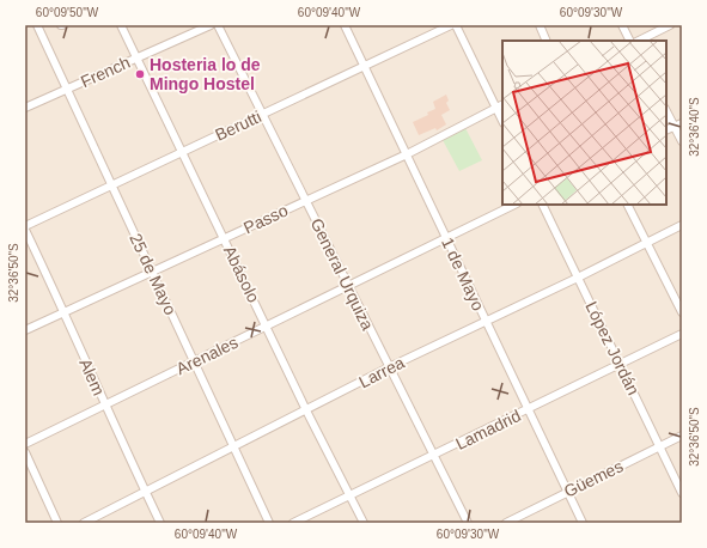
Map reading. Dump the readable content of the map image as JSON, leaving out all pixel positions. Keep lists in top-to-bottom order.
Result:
{
  "streets": {
    "street": [
      "French",
      "Berutti",
      "Passo",
      "25 de Mayo",
      "Abásolo",
      "General Urquiza",
      "1 de Mayo",
      "López Jordán",
      "Arenales",
      "Larrea",
      "Alem",
      "Lamadrid",
      "Güemes"
    ]
  },
  "crossings": [
    ["French", "25 de Mayo"],
    ["French", "Abásolo"],
    ["Berutti", "25 de Mayo"],
    ["Berutti", "Abásolo"],
    ["Berutti", "General Urquiza"],
    ["Berutti", "1 de Mayo"],
    ["Passo", "25 de Mayo"],
    ["Passo", "Abásolo"],
    ["Passo", "General Urquiza"],
    ["Passo", "1 de Mayo"],
    ["Passo", "Alem"],
    ["25 de Mayo", "Arenales"],
    ["25 de Mayo", "Larrea"],
    ["Abásolo", "Arenales"],
    ["Abásolo", "Larrea"],
    ["Abásolo", "Lamadrid"],
    ["General Urquiza", "Arenales"],
    ["General Urquiza", "Larrea"],
    ["General Urquiza", "Lamadrid"],
    ["1 de Mayo", "Arenales"],
    ["1 de Mayo", "Larrea"],
    ["1 de Mayo", "Lamadrid"],
    ["1 de Mayo", "Güemes"],
    ["López Jordán", "Larrea"],
    ["López Jordán", "Lamadrid"],
    ["López Jordán", "Güemes"],
    ["Arenales", "Alem"],
    ["Larrea", "Alem"]
  ],
  "places": ["Hosteria lo de Mingo Hostel"],
  "coordinates": [
    "60°09'50\"W",
    "60°09'40\"W",
    "60°09'30\"W",
    "32°36'40\"S",
    "32°36'50\"S"
  ]
}
